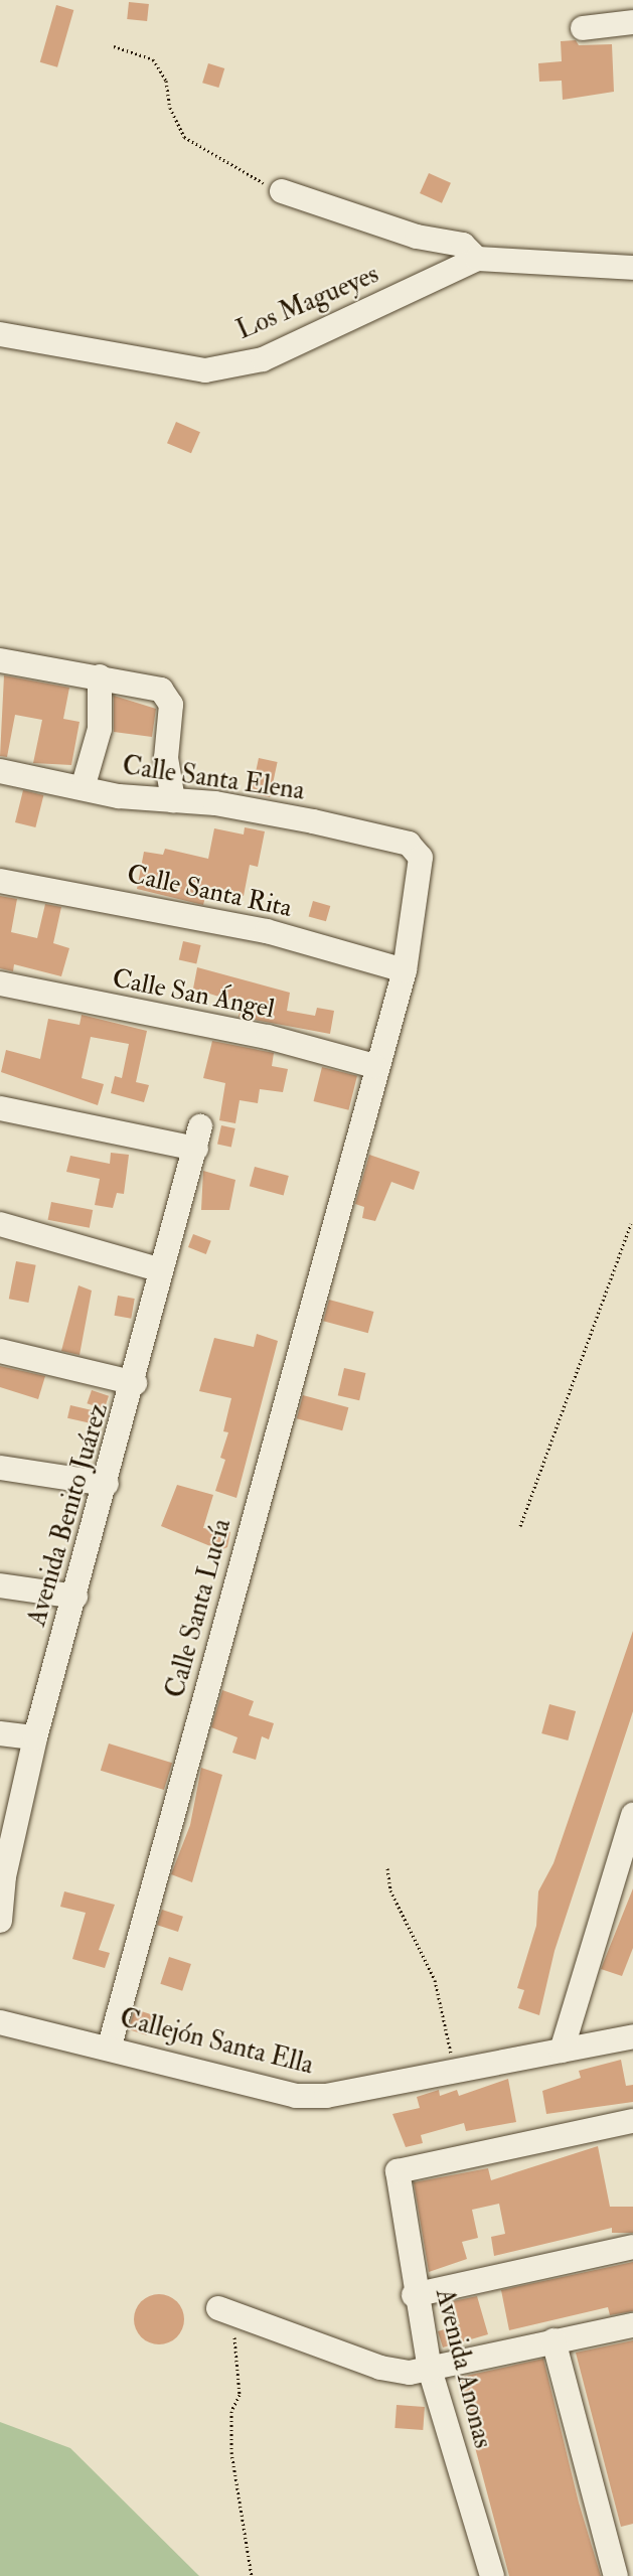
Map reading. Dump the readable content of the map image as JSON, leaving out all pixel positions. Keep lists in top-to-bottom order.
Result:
{
  "streets": {
    "street": [
      "Los Magueyes",
      "Calle Santa Elena",
      "Calle Santa Rita",
      "Calle San Ángel",
      "Avenida Benito Juárez",
      "Calle Santa Lucía",
      "Callejón Santa Ella",
      "Avenida Anonas"
    ]
  },
  "crossings": [
    ["Calle Santa Elena", "Calle Santa Lucía"],
    ["Calle Santa Rita", "Calle Santa Lucía"],
    ["Calle San Ángel", "Calle Santa Lucía"],
    ["Calle Santa Lucía", "Callejón Santa Ella"]
  ]
}
